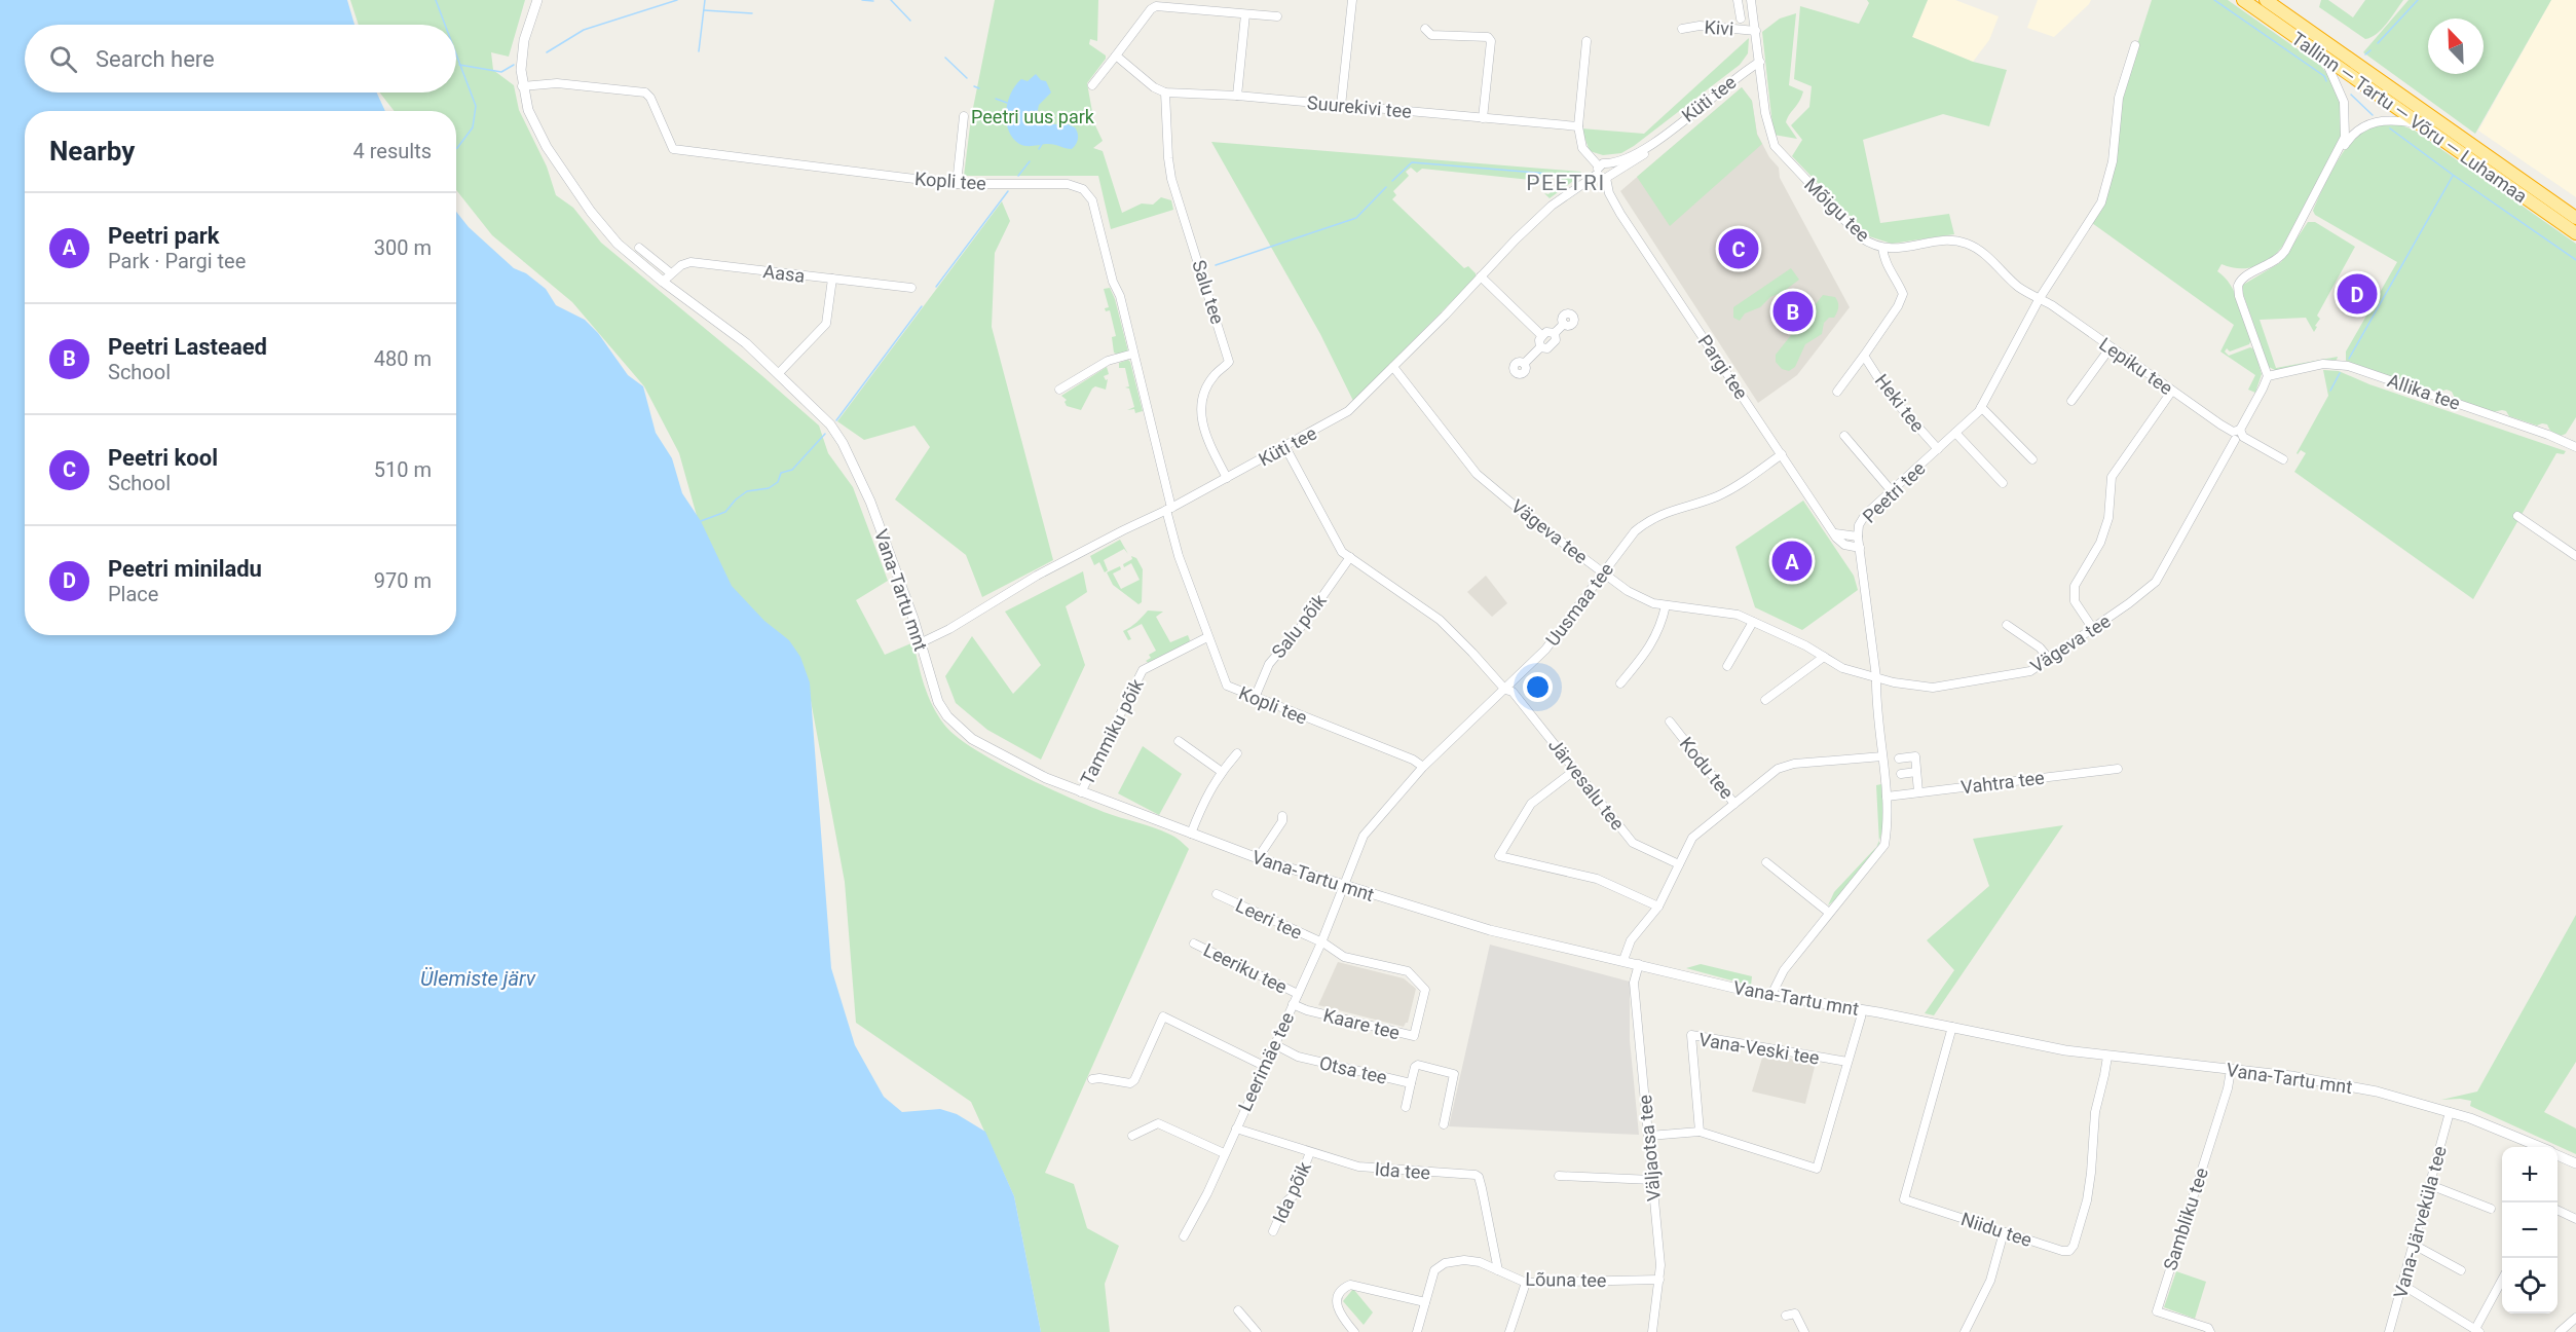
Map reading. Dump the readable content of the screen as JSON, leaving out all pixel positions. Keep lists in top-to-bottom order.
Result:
{
  "streets": {
    "highway": ["Tallinn — Tartu — Võru — Luhamaa"],
    "street": [
      "Kivi",
      "Küti tee",
      "Suurekivi tee",
      "Kopli tee",
      "Mõigu tee",
      "Aasa",
      "Salu tee",
      "Lepiku tee",
      "Pargi tee",
      "Allika tee",
      "Heki tee",
      "Peetri tee",
      "Vägeva tee",
      "Vana-Tartu mnt",
      "Uusmaa tee",
      "Salu põik",
      "Tammiku põik",
      "Kodu tee",
      "Vahtra tee",
      "Järvesalu tee",
      "Leeri tee",
      "Leeriku tee",
      "Kaare tee",
      "Vana-Veski tee",
      "Leerimäe tee",
      "Otsa tee",
      "Väljaotsa tee",
      "Ida tee",
      "Ida põik",
      "Sambliku tee",
      "Vana-Järveküla tee",
      "Niidu tee",
      "Lõuna tee"
    ]
  },
  "crossings": [
    ["Kivi", "Mõigu tee"],
    ["Küti tee", "Kopli tee"],
    ["Küti tee", "Mõigu tee"],
    ["Küti tee", "Salu tee"],
    ["Küti tee", "Pargi tee"],
    ["Küti tee", "Vägeva tee"],
    ["Küti tee", "Vana-Tartu mnt"],
    ["Suurekivi tee", "Salu tee"],
    ["Kopli tee", "Vana-Tartu mnt"],
    ["Kopli tee", "Uusmaa tee"],
    ["Kopli tee", "Salu põik"],
    ["Kopli tee", "Tammiku põik"],
    ["Mõigu tee", "Lepiku tee"],
    ["Mõigu tee", "Heki tee"],
    ["Mõigu tee", "Peetri tee"],
    ["Aasa", "Vana-Tartu mnt"],
    ["Lepiku tee", "Peetri tee"],
    ["Lepiku tee", "Vägeva tee"],
    ["Pargi tee", "Uusmaa tee"],
    ["Allika tee", "Vägeva tee"],
    ["Heki tee", "Peetri tee"],
    ["Peetri tee", "Vägeva tee"],
    ["Peetri tee", "Vana-Tartu mnt"],
    ["Peetri tee", "Kodu tee"],
    ["Peetri tee", "Vahtra tee"],
    ["Vägeva tee", "Uusmaa tee"],
    ["Vana-Tartu mnt", "Uusmaa tee"],
    ["Vana-Tartu mnt", "Tammiku põik"],
    ["Vana-Tartu mnt", "Vana-Veski tee"],
    ["Vana-Tartu mnt", "Leerimäe tee"],
    ["Vana-Tartu mnt", "Väljaotsa tee"],
    ["Vana-Tartu mnt", "Sambliku tee"],
    ["Vana-Tartu mnt", "Vana-Järveküla tee"],
    ["Vana-Tartu mnt", "Niidu tee"],
    ["Uusmaa tee", "Järvesalu tee"],
    ["Uusmaa tee", "Leerimäe tee"],
    ["Leeri tee", "Kaare tee"],
    ["Leeri tee", "Leerimäe tee"],
    ["Leeriku tee", "Leerimäe tee"],
    ["Kaare tee", "Leerimäe tee"],
    ["Vana-Veski tee", "Väljaotsa tee"],
    ["Leerimäe tee", "Otsa tee"],
    ["Leerimäe tee", "Ida tee"],
    ["Väljaotsa tee", "Lõuna tee"],
    ["Ida tee", "Ida põik"],
    ["Ida tee", "Lõuna tee"]
  ],
  "districts": ["PEETRI"],
  "water": ["Ülemiste järv"],
  "parks": ["Peetri uus park"],
  "north": "top left",
  "page": {
    "search": "Search here",
    "heading": ["Nearby", "4 results"],
    "list": [
      {
        "mark": "A",
        "name": "Peetri park",
        "note": "Park · Pargi tee",
        "value": "300 m"
      },
      {
        "mark": "B",
        "name": "Peetri Lasteaed",
        "note": "School",
        "value": "480 m"
      },
      {
        "mark": "C",
        "name": "Peetri kool",
        "note": "School",
        "value": "510 m"
      },
      {
        "mark": "D",
        "name": "Peetri miniladu",
        "note": "Place",
        "value": "970 m"
      }
    ],
    "pins": [
      "C",
      "D",
      "B",
      "A"
    ],
    "map_buttons": ["+", "−"]
  }
}
